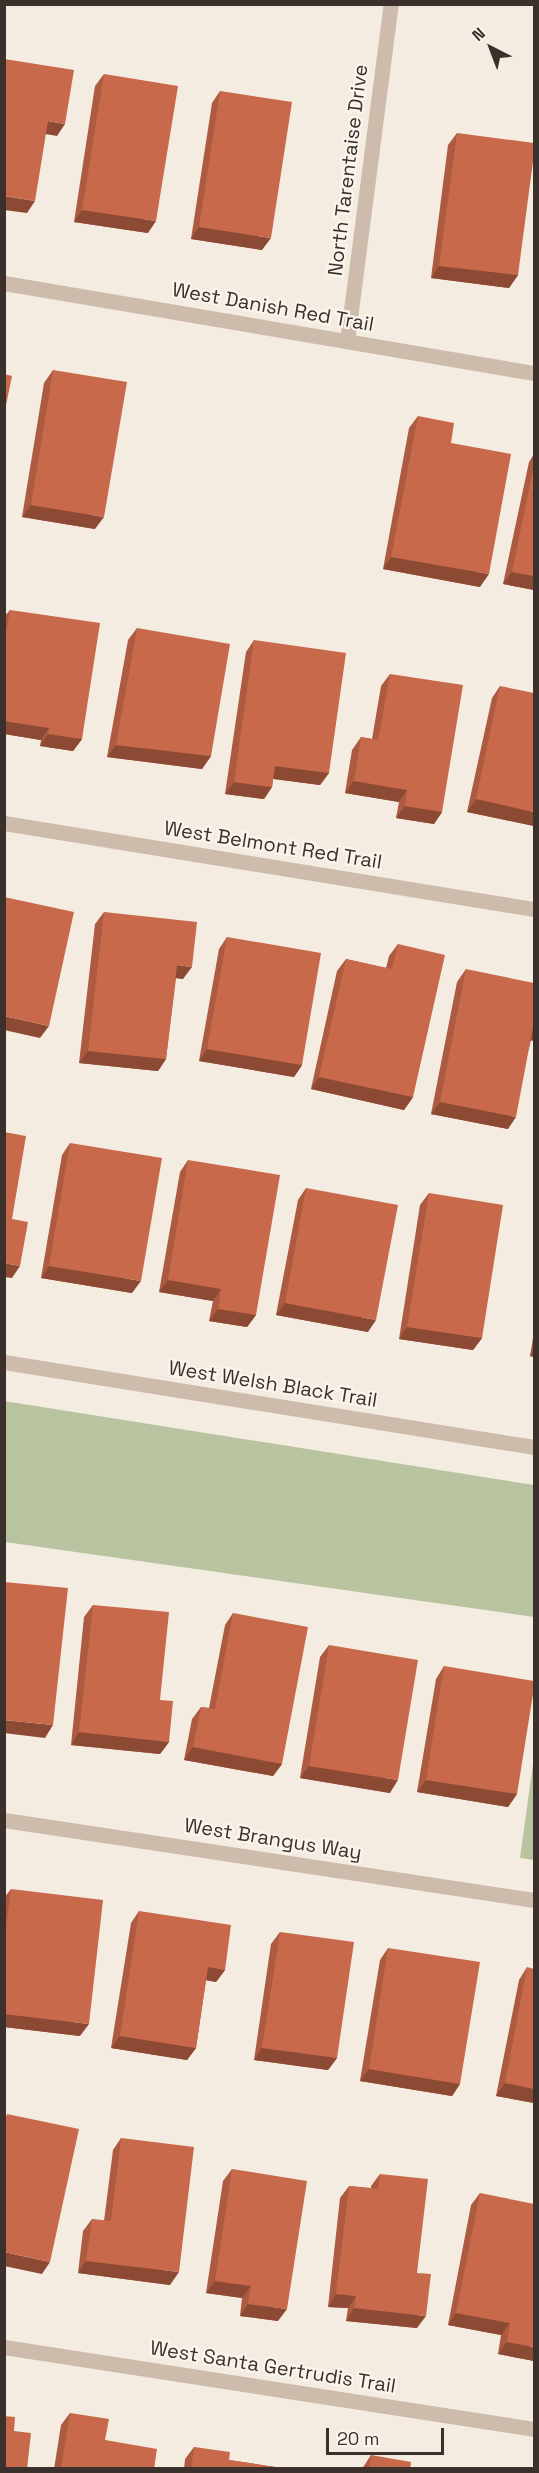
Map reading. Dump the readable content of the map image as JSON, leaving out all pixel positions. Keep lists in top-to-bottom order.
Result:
{
  "streets": {
    "street": [
      "North Tarentaise Drive",
      "West Danish Red Trail",
      "West Belmont Red Trail",
      "West Welsh Black Trail",
      "West Brangus Way",
      "West Santa Gertrudis Trail"
    ]
  },
  "crossings": [
    ["North Tarentaise Drive", "West Danish Red Trail"]
  ],
  "scale_bar": "20 m",
  "north": "top left"
}
